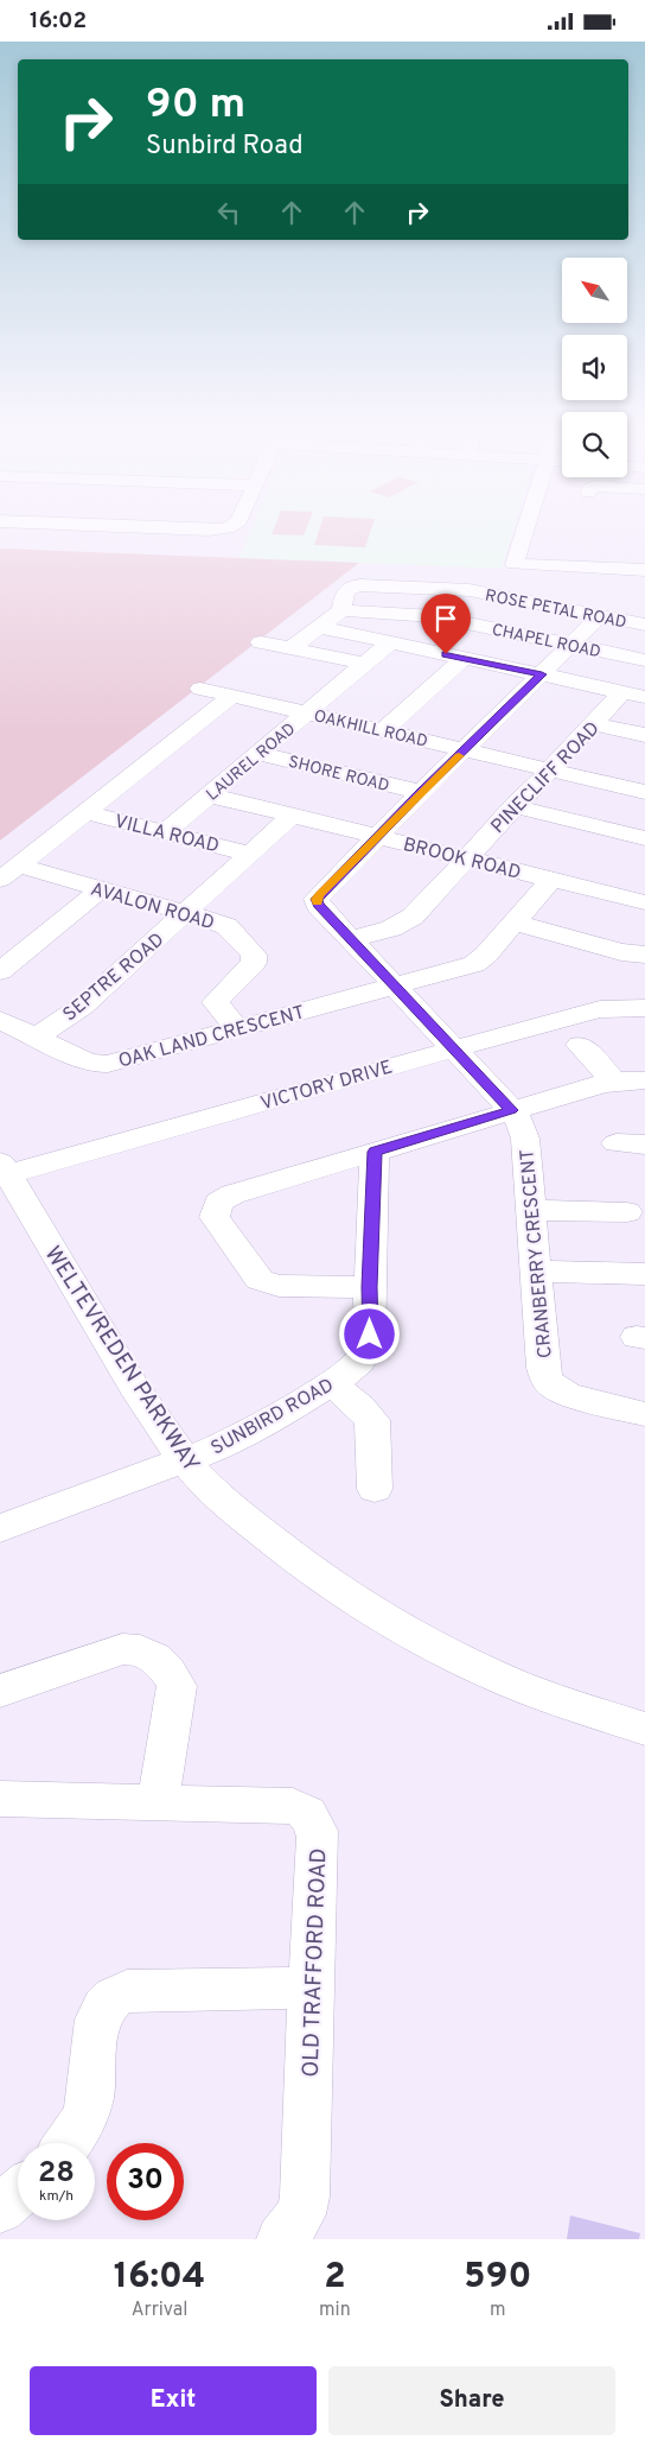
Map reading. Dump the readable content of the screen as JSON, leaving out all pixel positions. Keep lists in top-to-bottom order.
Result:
{
  "streets": {
    "street": [
      "ROSE PETAL ROAD",
      "CHAPEL ROAD",
      "OAKHILL ROAD",
      "LAUREL ROAD",
      "SHORE ROAD",
      "PINECLIFF ROAD",
      "VILLA ROAD",
      "BROOK ROAD",
      "AVALON ROAD",
      "SEPTRE ROAD",
      "OAK LAND CRESCENT",
      "VICTORY DRIVE",
      "CRANBERRY CRESCENT",
      "WELTEVREDEN PARKWAY",
      "SUNBIRD ROAD",
      "OLD TRAFFORD ROAD"
    ]
  },
  "crossings": [
    ["ROSE PETAL ROAD", "CHAPEL ROAD"],
    ["OAKHILL ROAD", "LAUREL ROAD"],
    ["OAKHILL ROAD", "PINECLIFF ROAD"],
    ["LAUREL ROAD", "SHORE ROAD"],
    ["LAUREL ROAD", "VILLA ROAD"],
    ["LAUREL ROAD", "BROOK ROAD"],
    ["PINECLIFF ROAD", "BROOK ROAD"],
    ["PINECLIFF ROAD", "CRANBERRY CRESCENT"],
    ["VILLA ROAD", "SEPTRE ROAD"],
    ["BROOK ROAD", "SEPTRE ROAD"],
    ["BROOK ROAD", "OAK LAND CRESCENT"],
    ["BROOK ROAD", "CRANBERRY CRESCENT"],
    ["AVALON ROAD", "SEPTRE ROAD"],
    ["AVALON ROAD", "OAK LAND CRESCENT"],
    ["SEPTRE ROAD", "OAK LAND CRESCENT"],
    ["OAK LAND CRESCENT", "CRANBERRY CRESCENT"],
    ["VICTORY DRIVE", "CRANBERRY CRESCENT"],
    ["VICTORY DRIVE", "WELTEVREDEN PARKWAY"],
    ["WELTEVREDEN PARKWAY", "SUNBIRD ROAD"]
  ],
  "north": "top left",
  "page": {
    "status": "16:02",
    "turn": ["90 m", "Sunbird Road"],
    "speed": "28 km/h",
    "limit": "30",
    "eta": [
      "16:04",
      "Arrival",
      "2",
      "min",
      "590",
      "m"
    ],
    "buttons": ["Exit", "Share"]
  }
}
